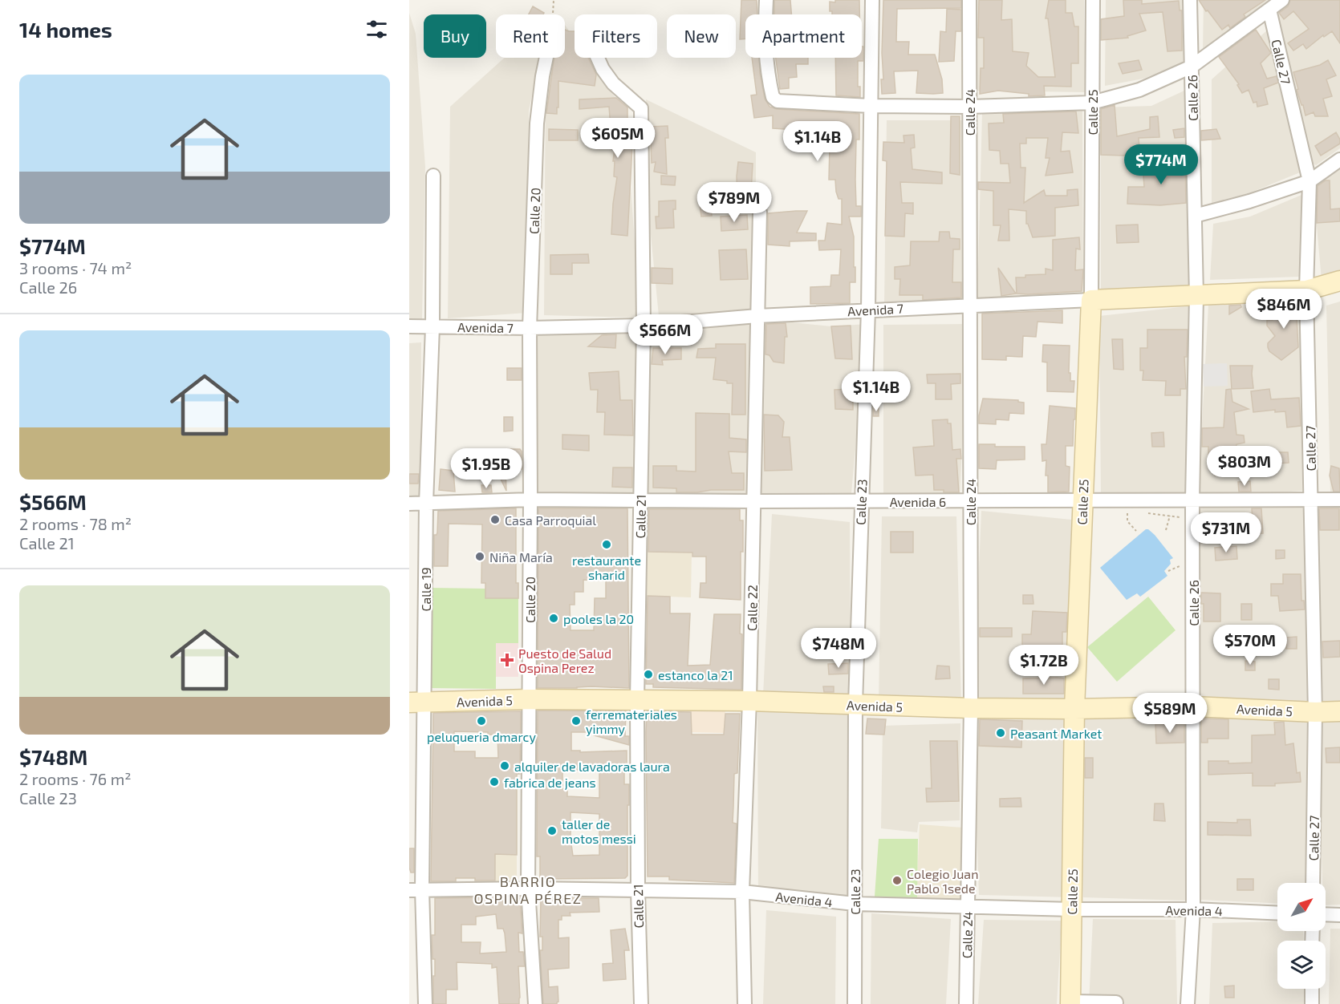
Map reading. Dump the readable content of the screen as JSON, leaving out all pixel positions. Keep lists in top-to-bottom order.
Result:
{
  "streets": {
    "street": [
      "Calle 27",
      "Calle 26",
      "Calle 24",
      "Calle 25",
      "Calle 20",
      "Avenida 7",
      "Avenida 6",
      "Calle 23",
      "Calle 21",
      "Calle 19",
      "Calle 22",
      "Avenida 5",
      "Avenida 4"
    ]
  },
  "crossings": [
    ["Calle 27", "Avenida 7"],
    ["Calle 27", "Avenida 6"],
    ["Calle 27", "Avenida 5"],
    ["Calle 26", "Avenida 7"],
    ["Calle 26", "Avenida 6"],
    ["Calle 26", "Avenida 5"],
    ["Calle 26", "Avenida 4"],
    ["Calle 24", "Avenida 7"],
    ["Calle 24", "Avenida 6"],
    ["Calle 24", "Avenida 5"],
    ["Calle 24", "Avenida 4"],
    ["Calle 25", "Avenida 7"],
    ["Calle 25", "Avenida 6"],
    ["Calle 25", "Avenida 5"],
    ["Calle 25", "Avenida 4"],
    ["Calle 20", "Avenida 7"],
    ["Calle 20", "Avenida 6"],
    ["Calle 20", "Avenida 5"],
    ["Calle 20", "Avenida 4"],
    ["Avenida 7", "Calle 23"],
    ["Avenida 7", "Calle 21"],
    ["Avenida 7", "Calle 19"],
    ["Avenida 7", "Calle 22"],
    ["Avenida 6", "Calle 23"],
    ["Avenida 6", "Calle 21"],
    ["Avenida 6", "Calle 19"],
    ["Avenida 6", "Calle 22"],
    ["Calle 23", "Avenida 5"],
    ["Calle 23", "Avenida 4"],
    ["Calle 21", "Avenida 5"],
    ["Calle 21", "Avenida 4"],
    ["Calle 19", "Avenida 5"],
    ["Calle 19", "Avenida 4"],
    ["Calle 22", "Avenida 5"],
    ["Calle 22", "Avenida 4"]
  ],
  "districts": ["BARRIO OSPINA PÉREZ"],
  "places": {
    "other": [
      "Casa Parroquial",
      "restaurante sharid",
      "Niña María",
      "pooles la 20",
      "estanco la 21",
      "peluqueria dmarcy",
      "ferremateriales yimmy",
      "Peasant Market",
      "alquiler de lavadoras laura",
      "fabrica de jeans",
      "taller de motos messi",
      "Colegio Juan Pablo 1sede"
    ],
    "health": ["Puesto de Salud Ospina Perez"]
  },
  "north": "top right",
  "page": {
    "heading": "14 homes",
    "chip": [
      "Buy",
      "Rent",
      "Filters",
      "New",
      "Apartment"
    ],
    "list": [
      {
        "name": "$774M",
        "note": "3 rooms · 74 m² · Calle 26"
      },
      {
        "name": "$566M",
        "note": "2 rooms · 78 m² · Calle 21"
      },
      {
        "name": "$748M",
        "note": "2 rooms · 76 m² · Calle 23"
      }
    ],
    "price": [
      "$605M",
      "$1.14B",
      "$774M",
      "$789M",
      "$846M",
      "$566M",
      "$1.14B",
      "$803M",
      "$1.95B",
      "$731M",
      "$570M",
      "$748M",
      "$1.72B",
      "$589M"
    ]
  }
}
